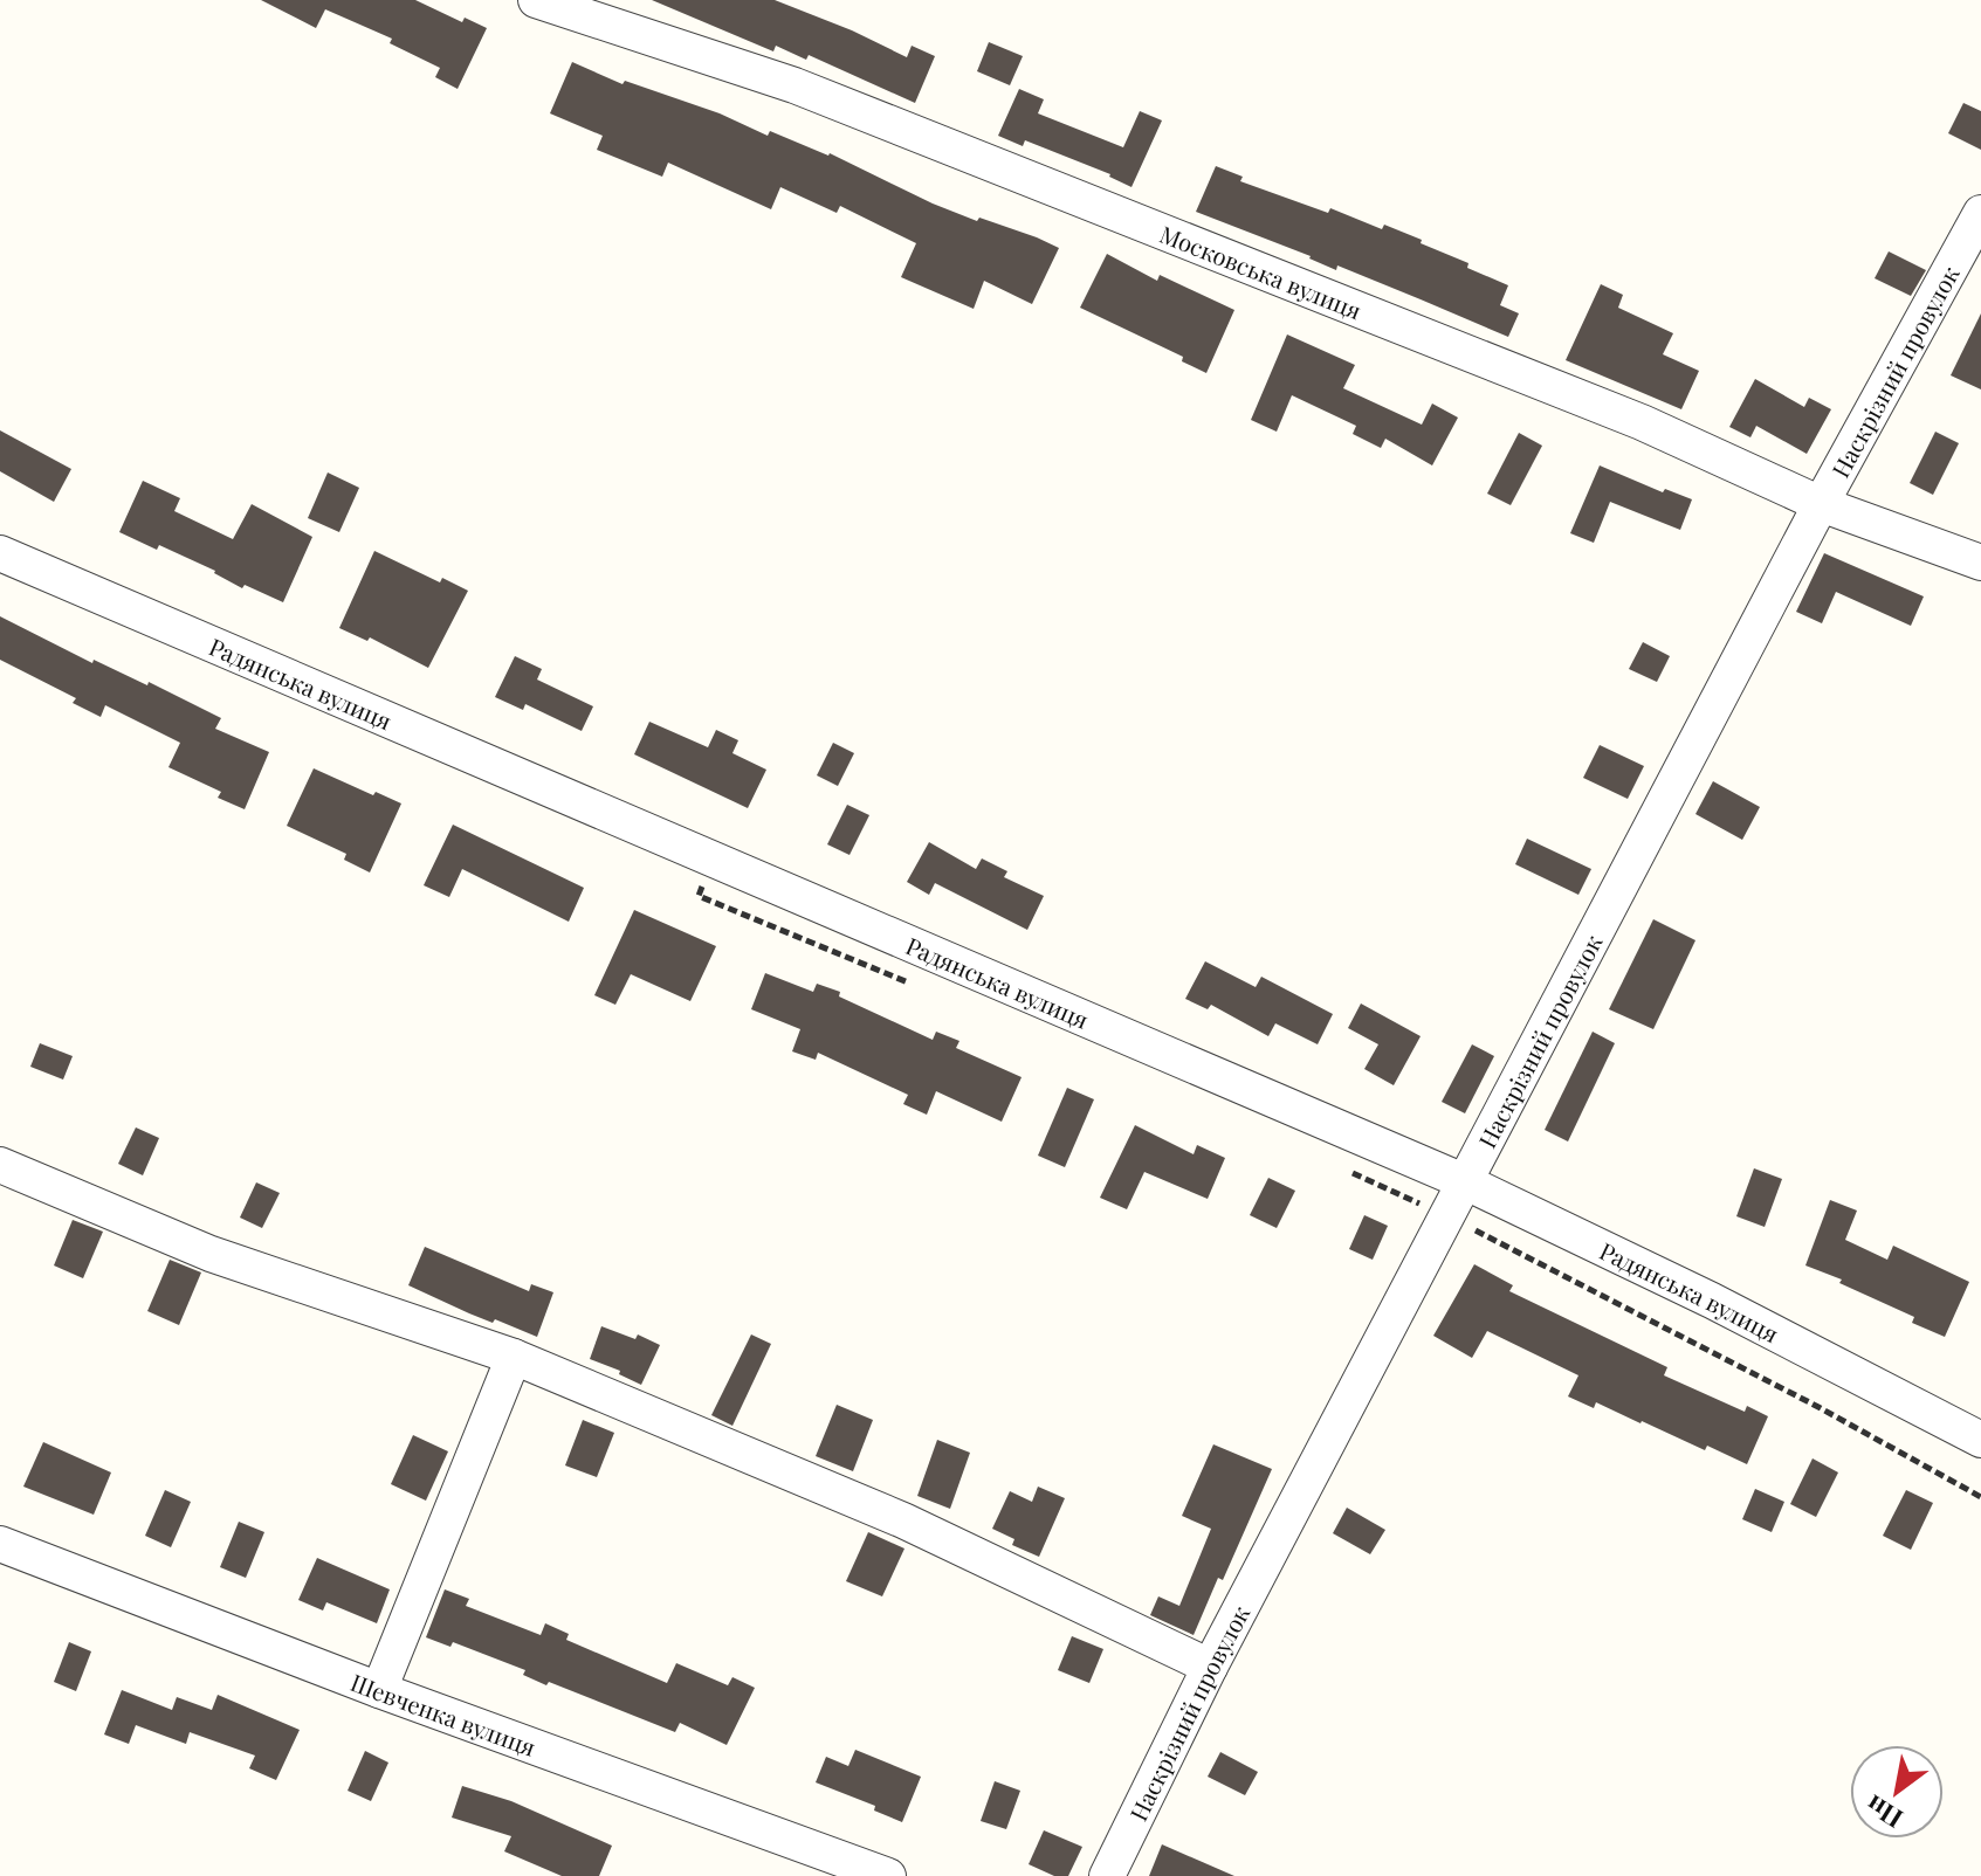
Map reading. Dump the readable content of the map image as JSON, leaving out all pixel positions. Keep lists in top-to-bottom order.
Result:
{
  "streets": {
    "street": [
      "Московська вулиця",
      "Наскрізний провулок",
      "Радянська вулиця",
      "Шевченка вулиця"
    ]
  },
  "crossings": [
    ["Московська вулиця", "Наскрізний провулок"],
    ["Наскрізний провулок", "Радянська вулиця"]
  ],
  "north": "bottom left"
}
